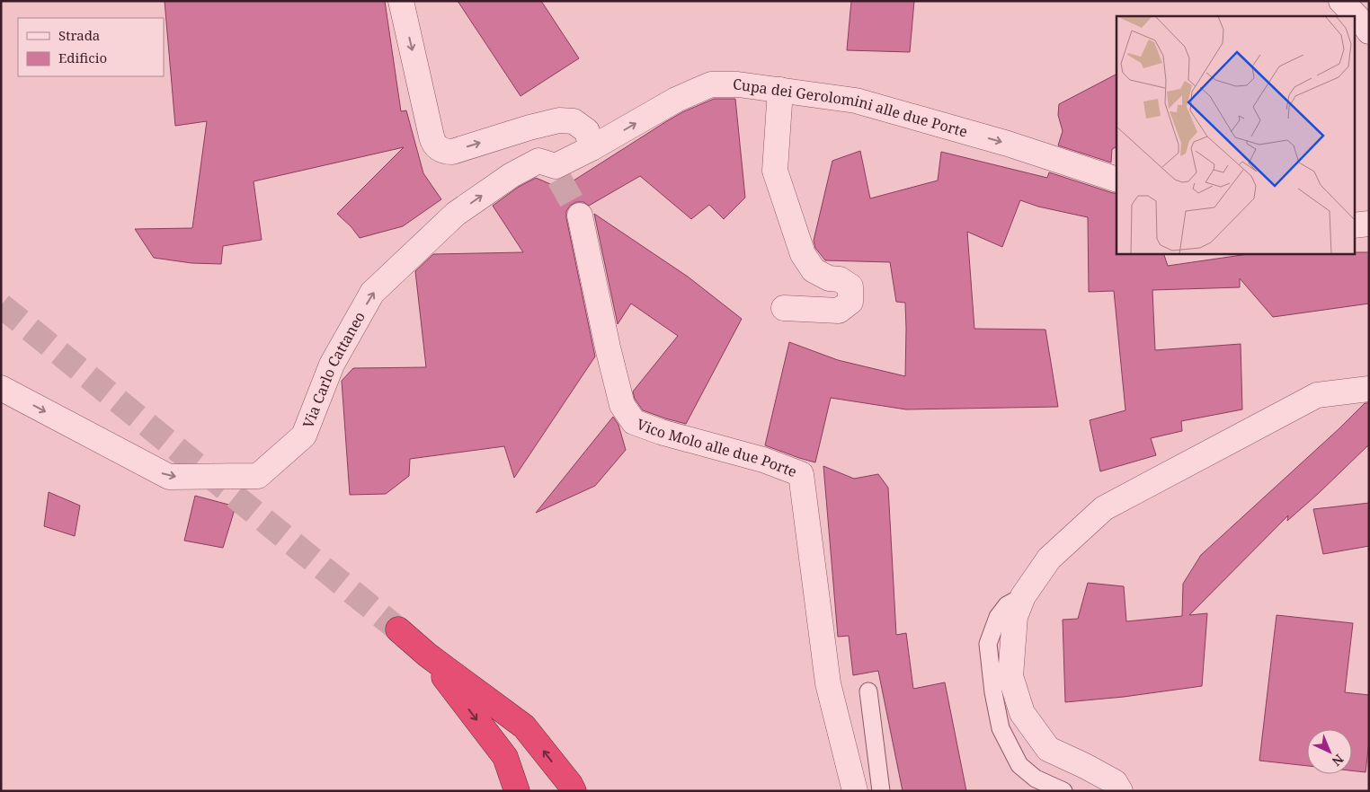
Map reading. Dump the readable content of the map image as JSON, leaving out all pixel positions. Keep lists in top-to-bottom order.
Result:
{
  "streets": {
    "street": ["Cupa dei Gerolomini alle due Porte", "Via Carlo Cattaneo", "Vico Molo alle due Porte"]
  },
  "crossings": [
    ["Cupa dei Gerolomini alle due Porte", "Via Carlo Cattaneo"]
  ],
  "one_way": ["Cupa dei Gerolomini alle due Porte", "Via Carlo Cattaneo"],
  "legend": ["Strada", "Edificio"],
  "north": "bottom right"
}
